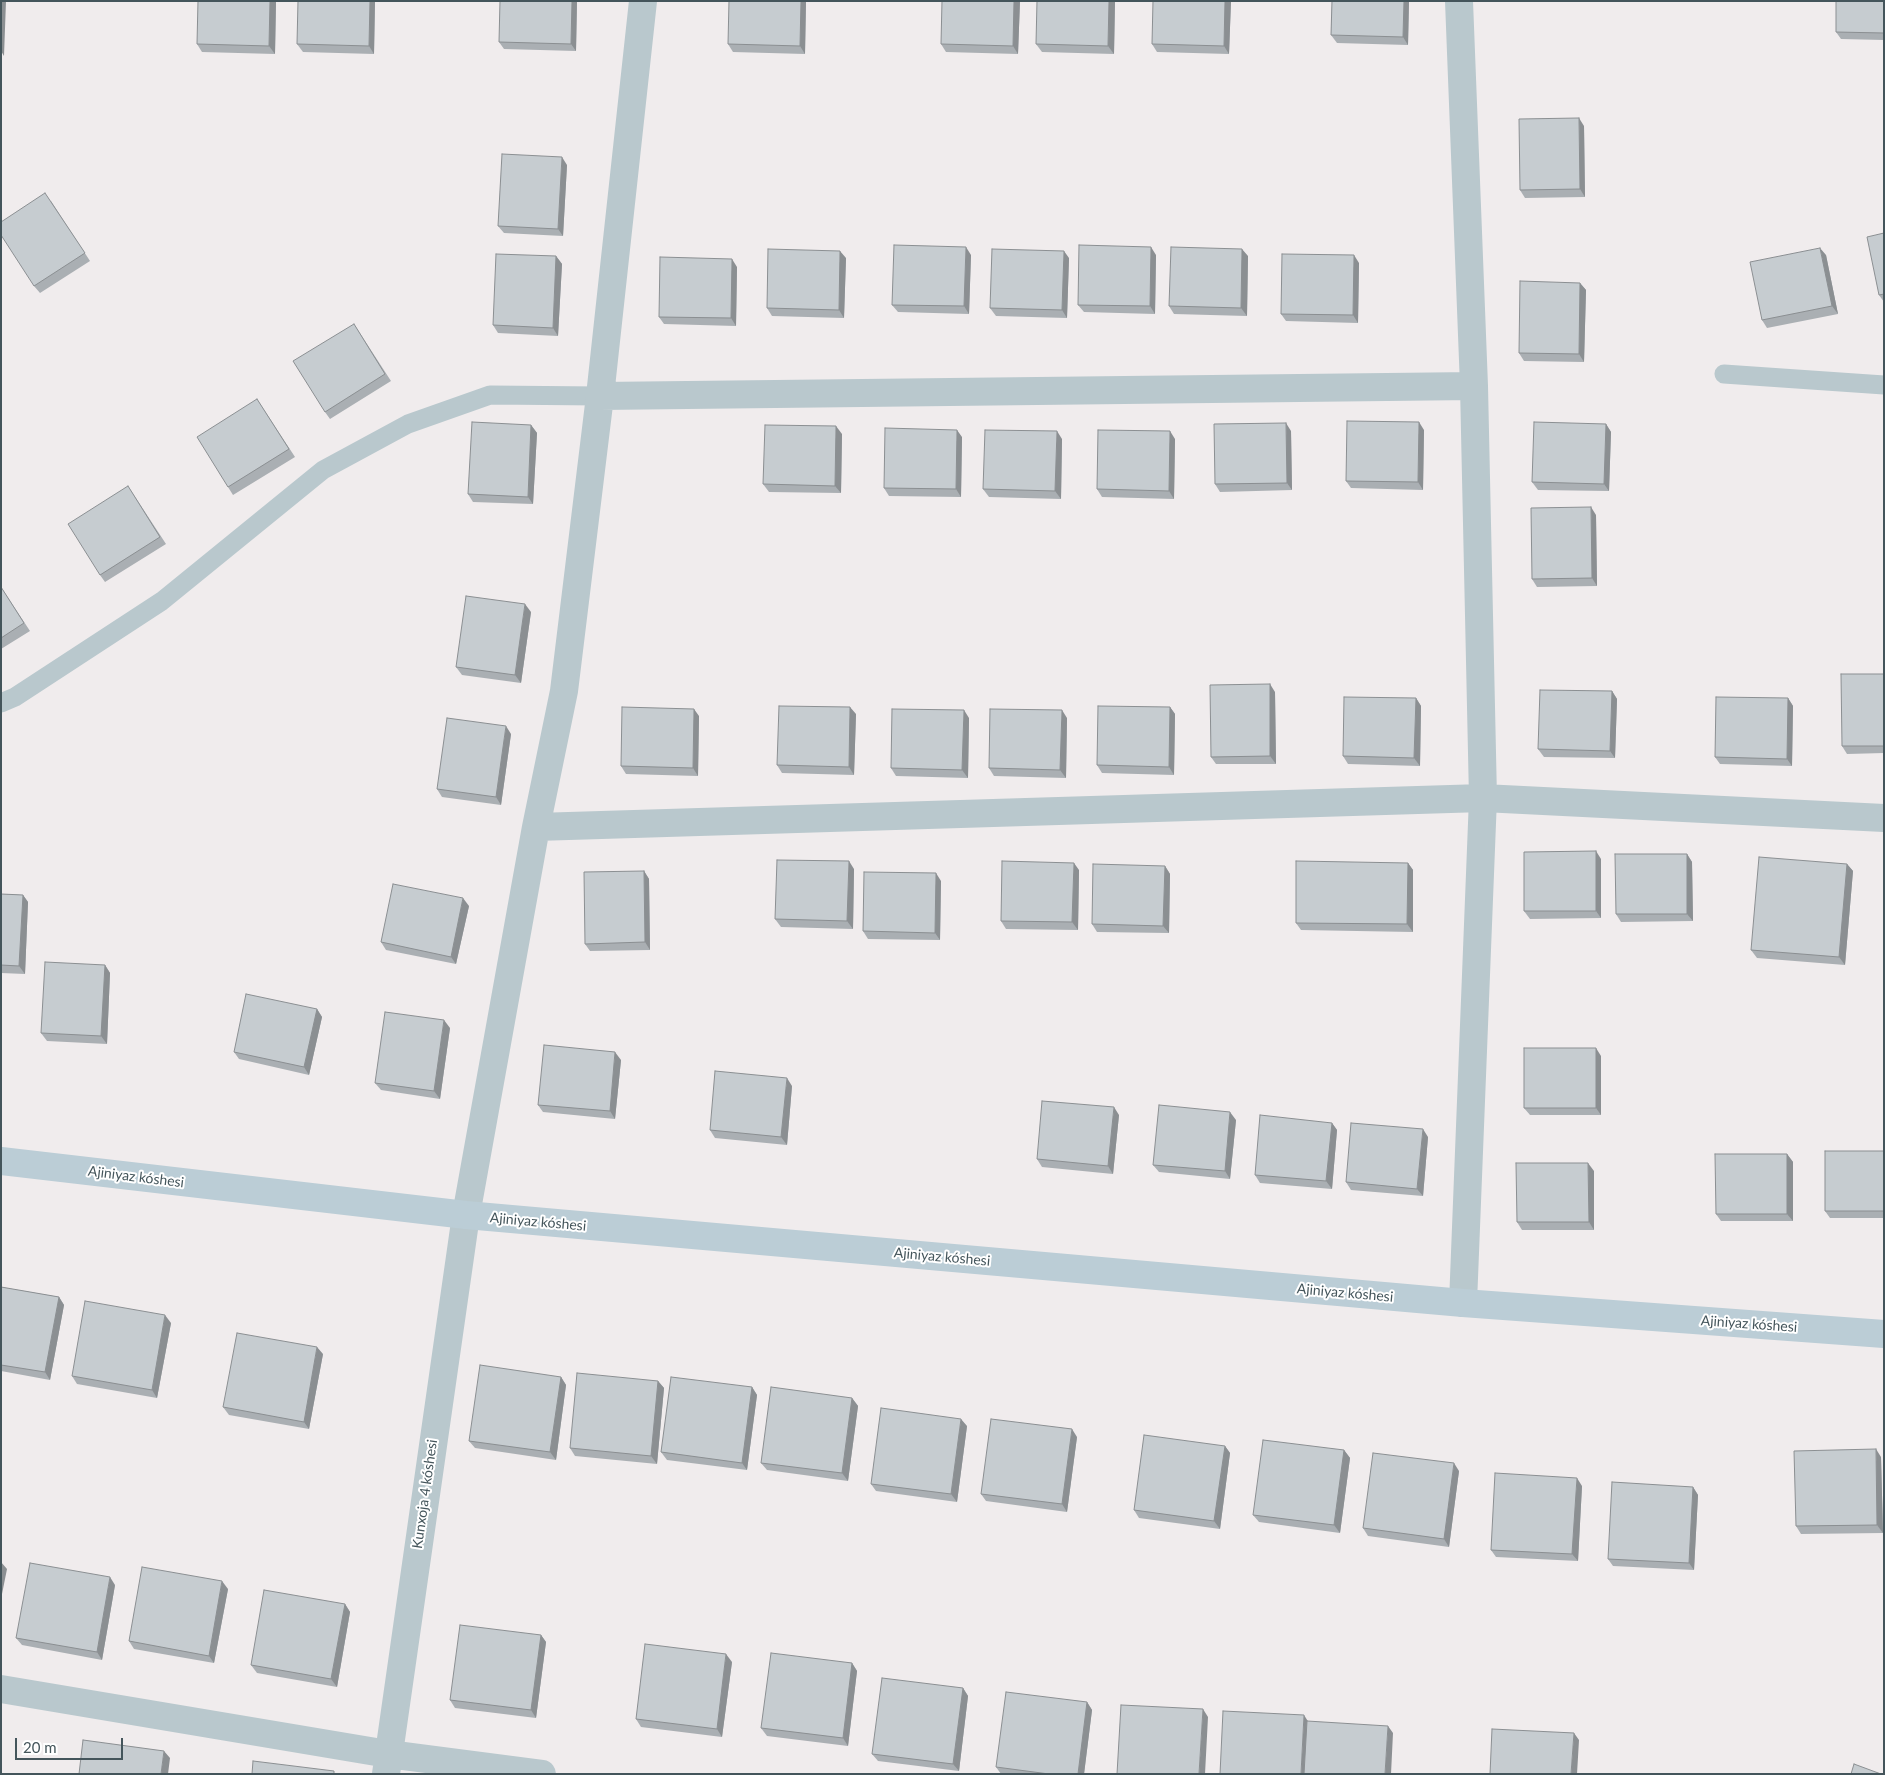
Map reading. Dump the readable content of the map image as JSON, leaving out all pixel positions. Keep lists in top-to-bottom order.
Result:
{
  "streets": {
    "street": ["Ajiniyaz kóshesi", "Kunxoja 4 kóshesi"]
  },
  "crossings": [
    ["Ajiniyaz kóshesi", "Kunxoja 4 kóshesi"]
  ],
  "scale_bar": "20 m"
}
